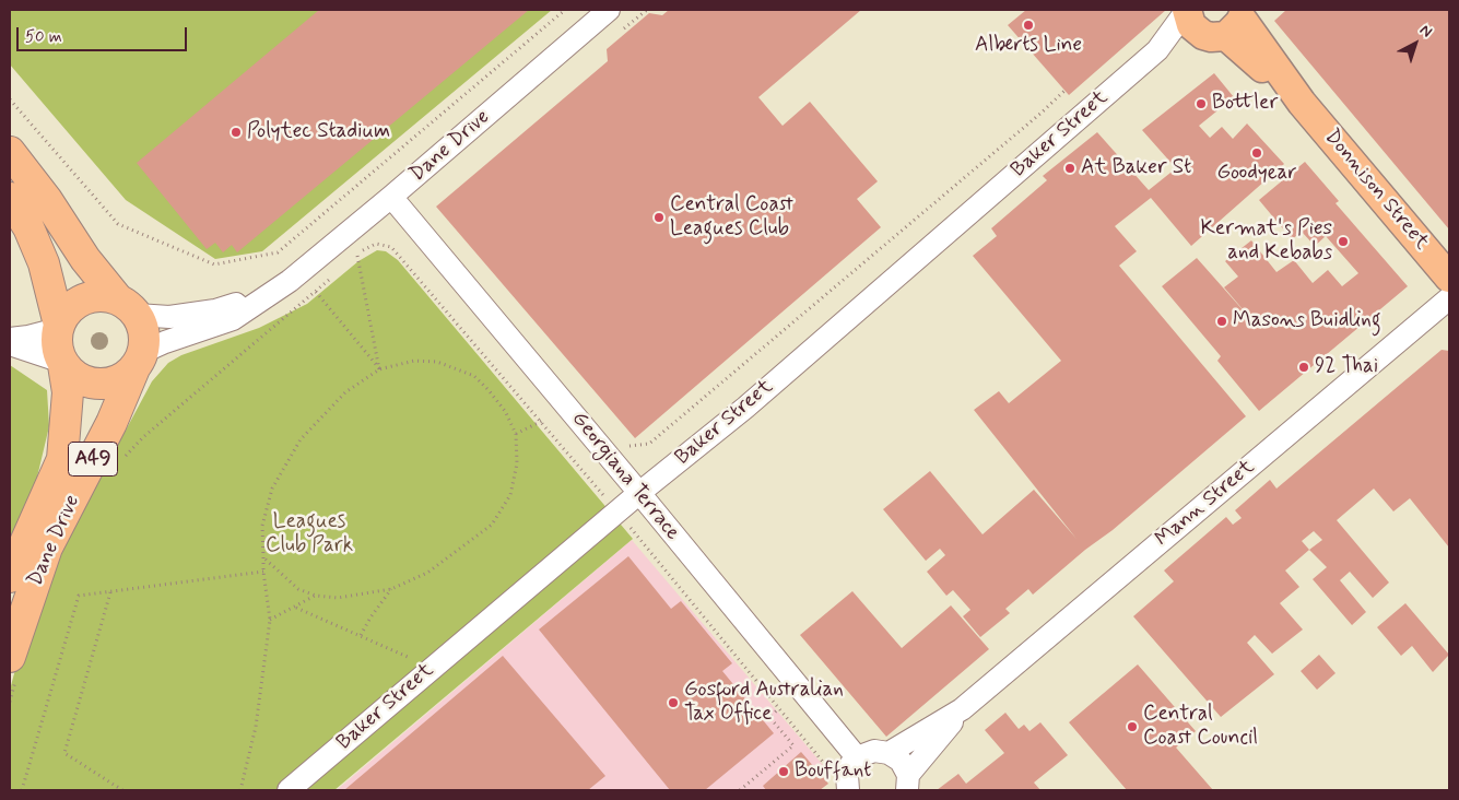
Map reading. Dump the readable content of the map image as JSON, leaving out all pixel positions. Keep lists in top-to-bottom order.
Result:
{
  "streets": {
    "highway": ["Dane Drive", "A49"],
    "main road": ["Donnison Street"],
    "street": ["Baker Street", "Georgiana Terrace", "Mann Street"]
  },
  "crossings": [
    ["Baker Street", "Donnison Street"],
    ["Baker Street", "Georgiana Terrace"],
    ["Dane Drive", "A49"],
    ["Dane Drive", "Georgiana Terrace"]
  ],
  "parks": ["Leagues Club Park"],
  "places": [
    "Alberts Line",
    "Bottler",
    "Polytec Stadium",
    "Goodyear",
    "At Baker St",
    "Central Coast Leagues Club",
    "Kermat's Pies and Kebabs",
    "Masons Buidling",
    "92 Thai",
    "Gosford Australian Tax Office",
    "Central Coast Council",
    "Bouffant"
  ],
  "scale_bar": "50 m",
  "north": "top right"
}
